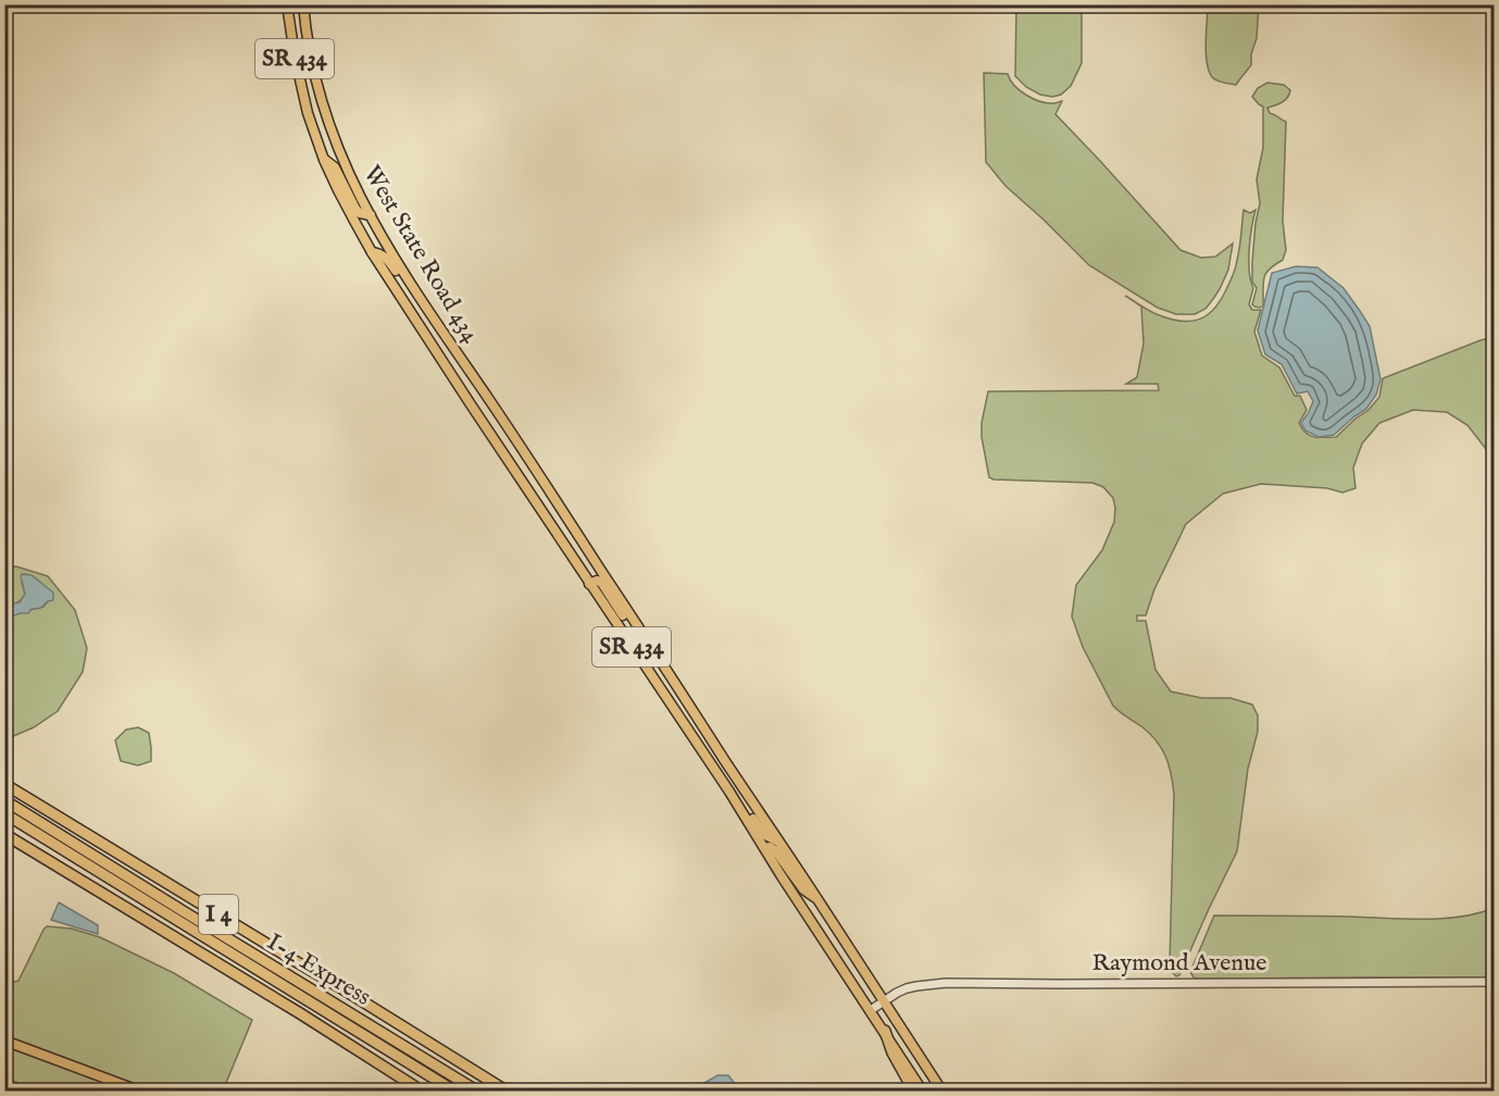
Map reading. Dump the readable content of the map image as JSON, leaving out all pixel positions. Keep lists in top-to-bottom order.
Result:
{
  "streets": {
    "highway": ["I 4", "I-4 Express"],
    "main road": ["SR 434", "West State Road 434"],
    "street": ["Raymond Avenue"]
  },
  "crossings": [
    ["SR 434", "West State Road 434"],
    ["SR 434", "Raymond Avenue"]
  ]
}
